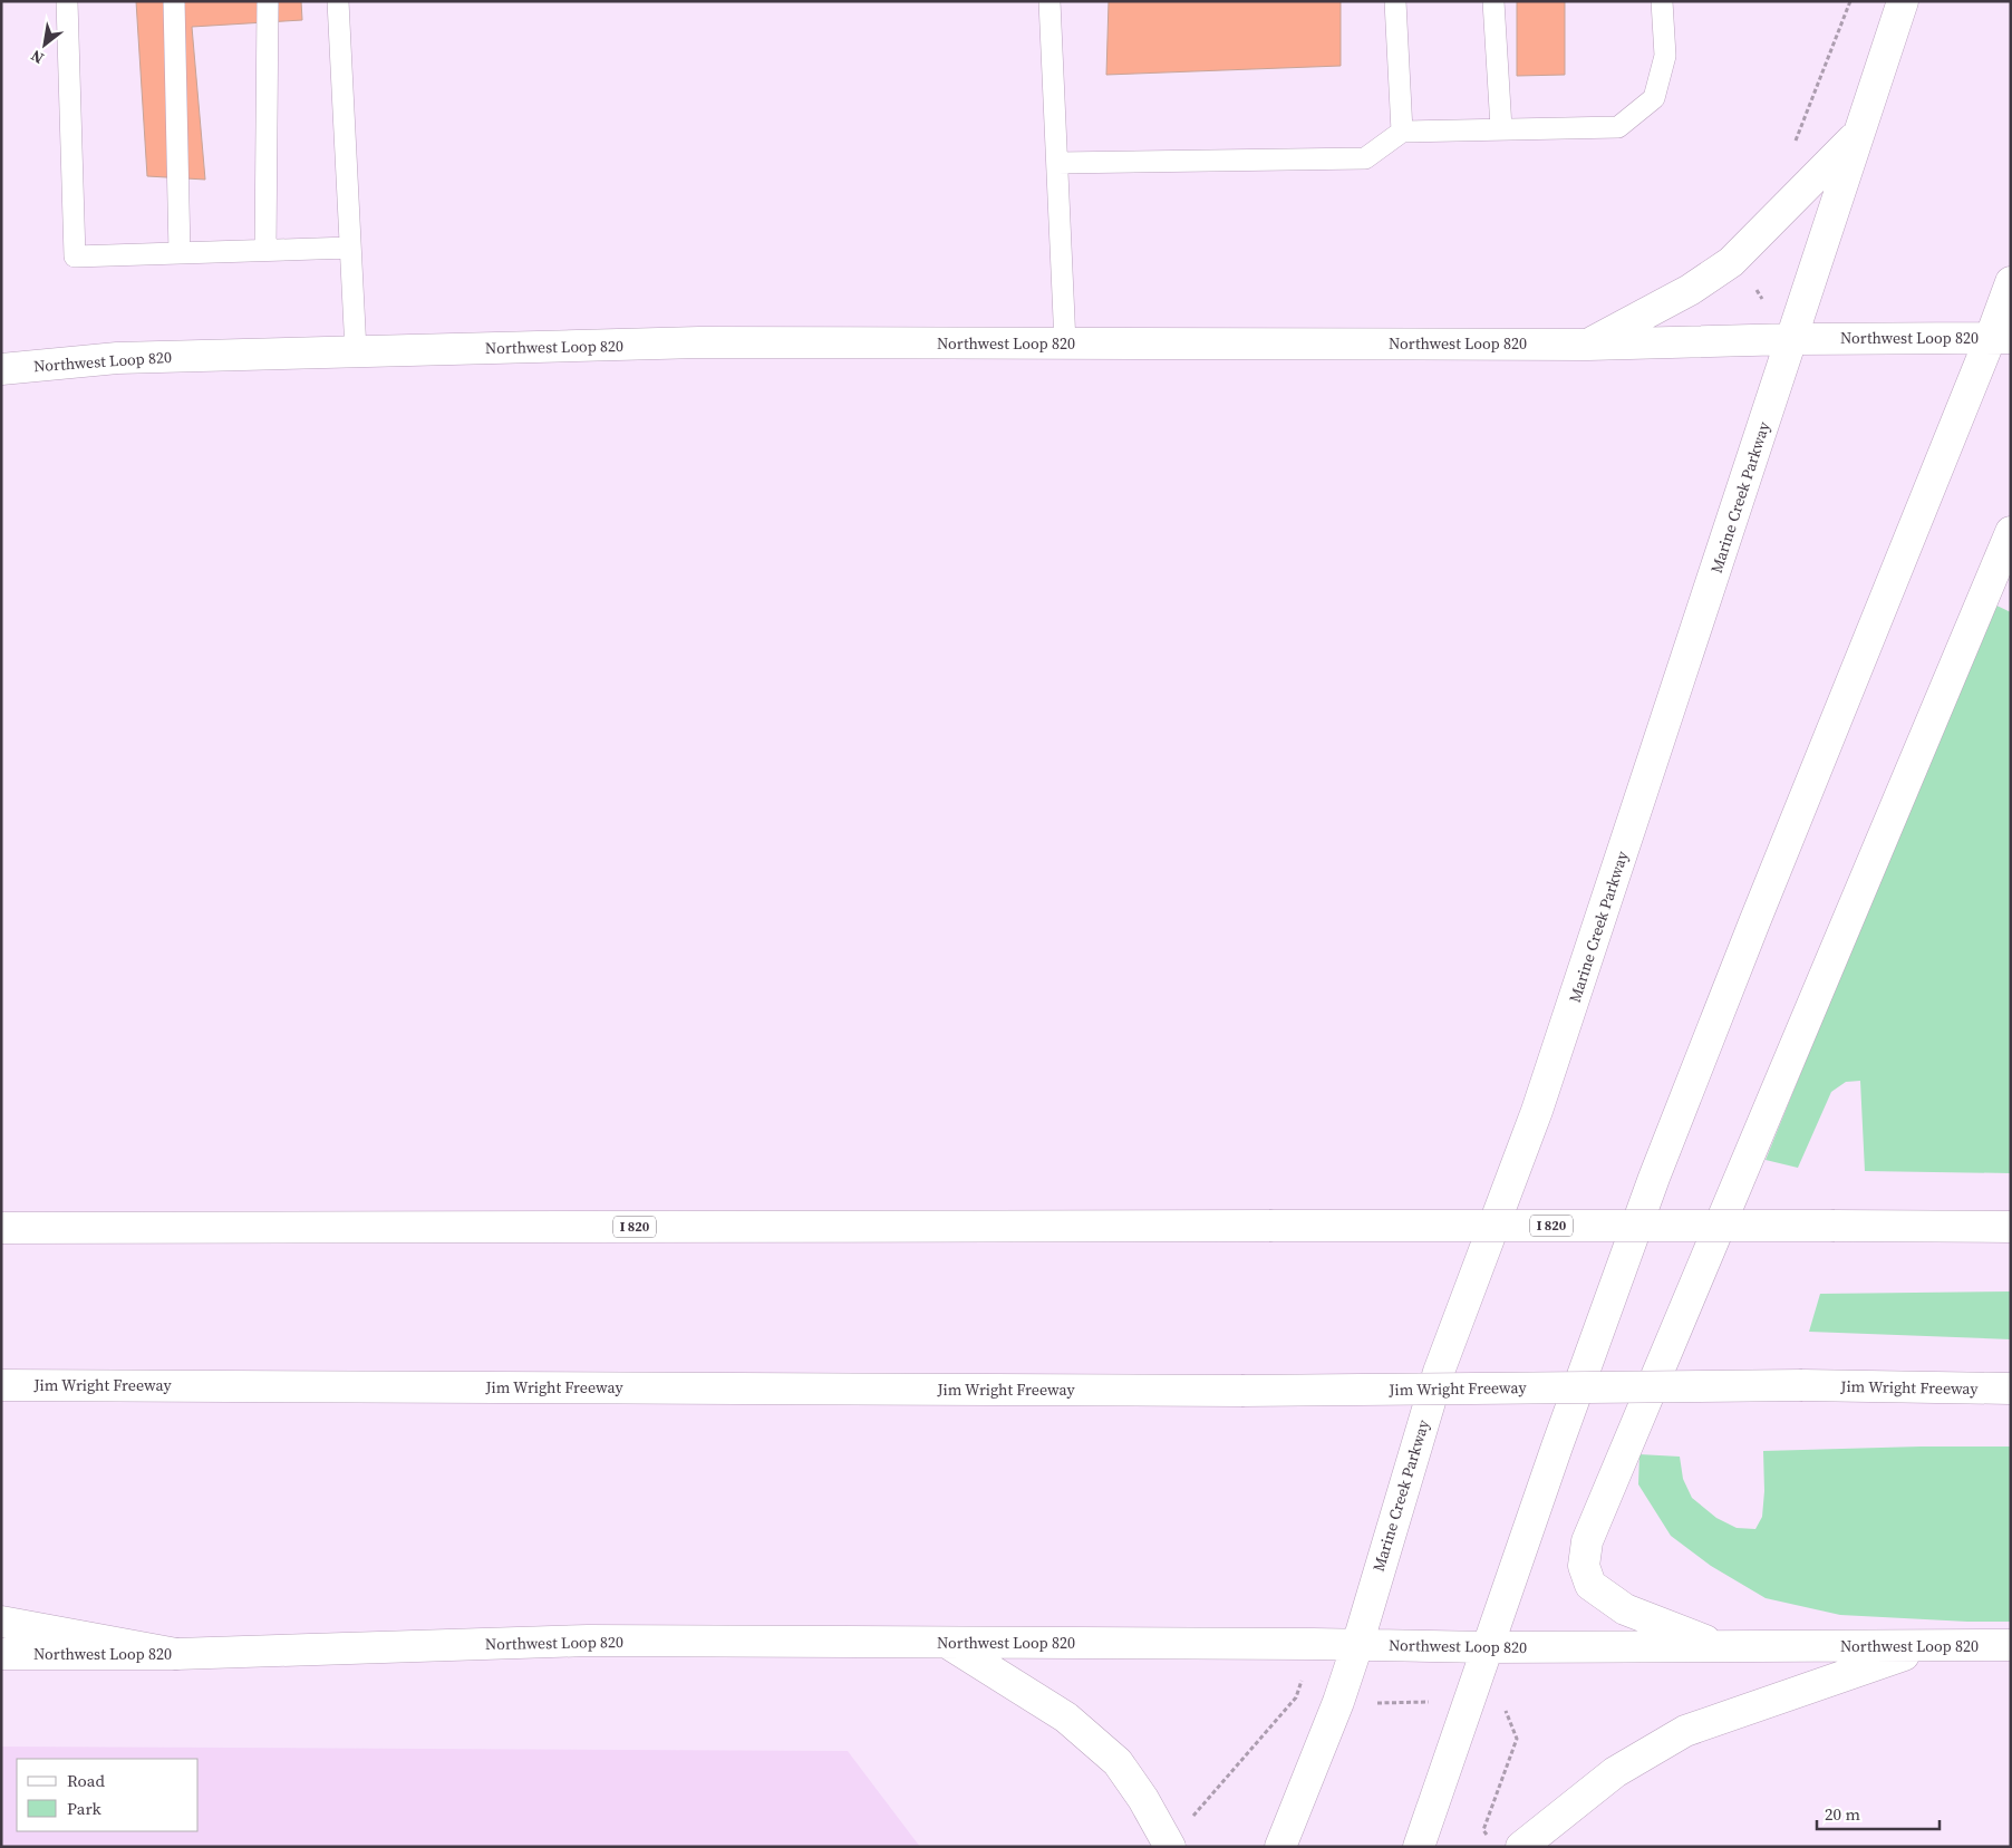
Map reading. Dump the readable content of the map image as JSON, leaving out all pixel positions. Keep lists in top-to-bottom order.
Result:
{
  "streets": {
    "main road": [
      "Northwest Loop 820",
      "Marine Creek Parkway",
      "I 820",
      "Jim Wright Freeway"
    ]
  },
  "crossings": [
    ["Northwest Loop 820", "Marine Creek Parkway"]
  ],
  "legend": ["Road", "Park"],
  "scale_bar": "20 m",
  "north": "bottom left"
}
